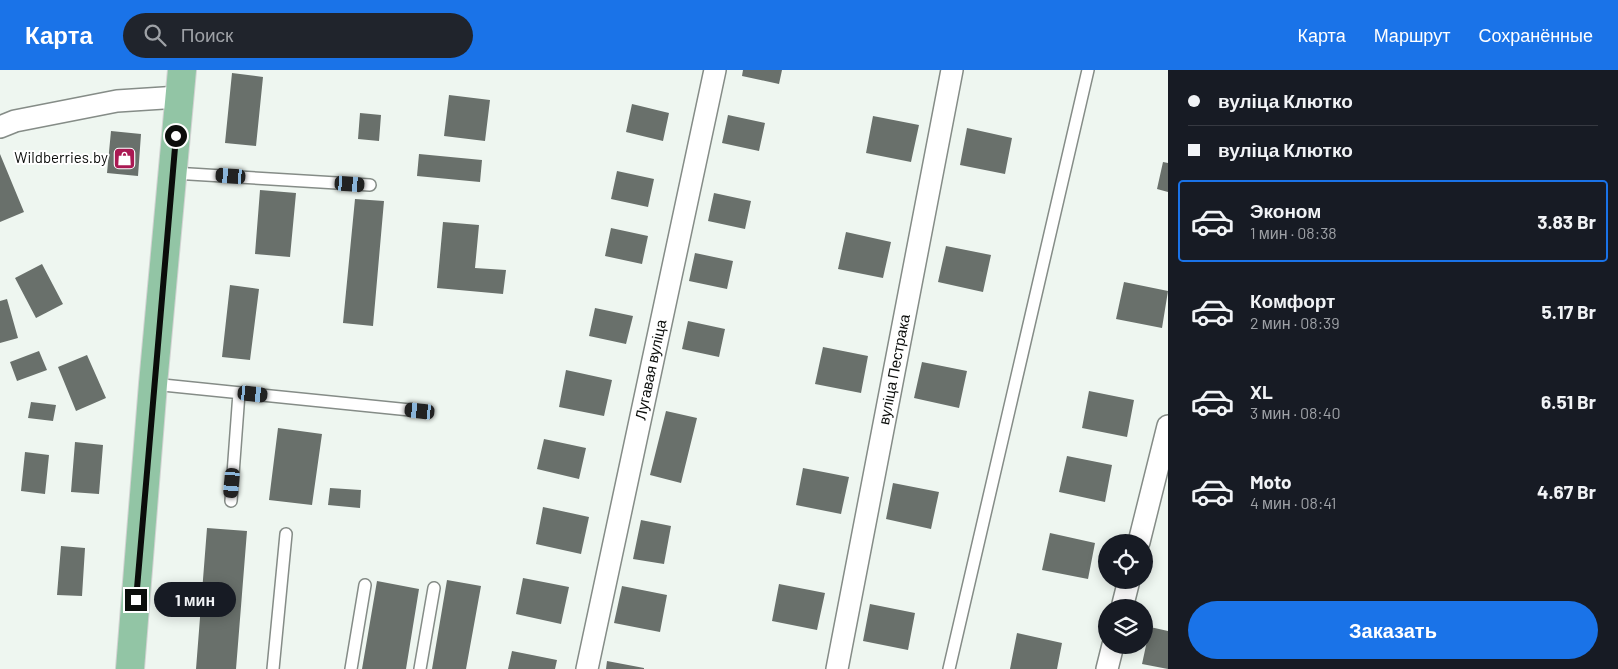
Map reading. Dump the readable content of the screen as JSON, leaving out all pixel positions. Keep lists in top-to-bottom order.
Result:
{
  "streets": {
    "street": ["Лугавая вуліца", "вуліца Пестрака"]
  },
  "places": {
    "shop": ["Wildberries.by"]
  },
  "page": {
    "header": "Карта",
    "search": "Поиск",
    "nav": ["Карта", "Маршрут", "Сохранённые"],
    "banner": ["вуліца Клютко", "вуліца Клютко"],
    "list": [
      {
        "name": "Эконом",
        "note": "1 мин · 08:38",
        "value": "3.83 Br"
      },
      {
        "name": "Комфорт",
        "note": "2 мин · 08:39",
        "value": "5.17 Br"
      },
      {
        "name": "XL",
        "note": "3 мин · 08:40",
        "value": "6.51 Br"
      },
      {
        "name": "Moto",
        "note": "4 мин · 08:41",
        "value": "4.67 Br"
      }
    ],
    "bubble": "1 мин",
    "buttons": "Заказать"
  }
}
